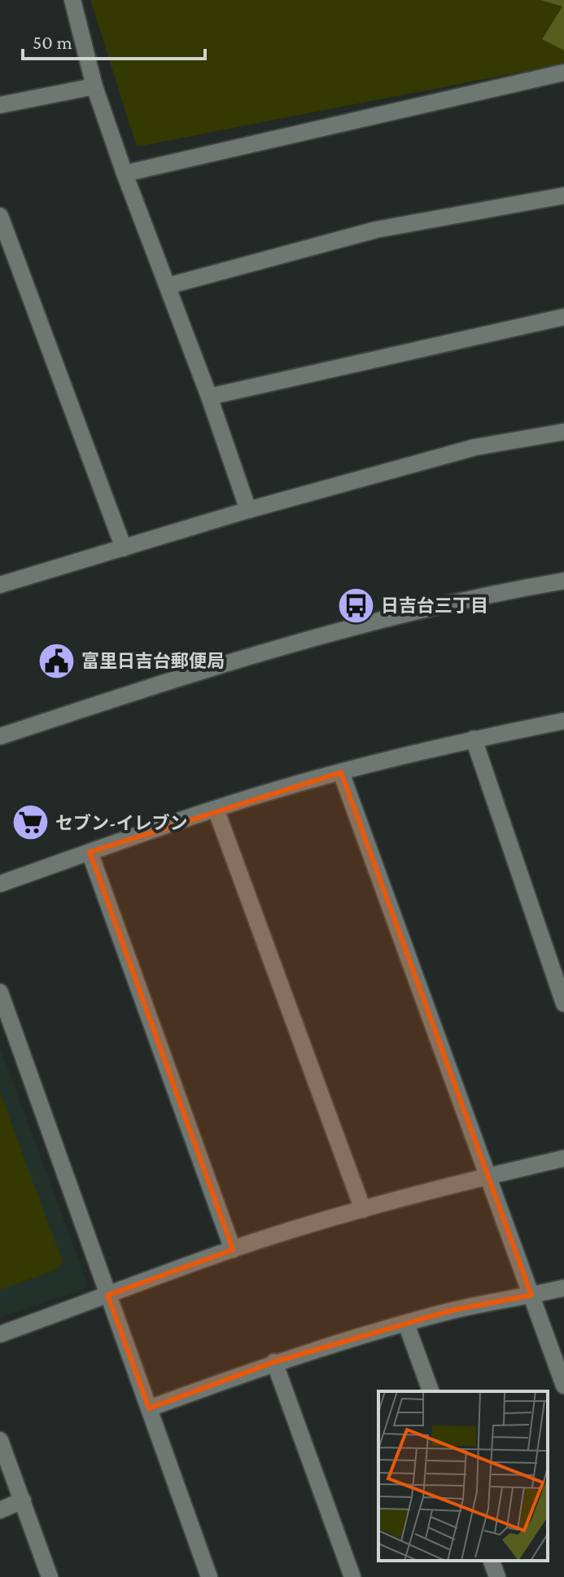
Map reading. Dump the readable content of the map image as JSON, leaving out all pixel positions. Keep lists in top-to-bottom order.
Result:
{
  "places": {
    "bus stop": ["日吉台三丁目"],
    "public building": ["富里日吉台郵便局"],
    "supermarket": ["セブン-イレブン"]
  },
  "scale_bar": "50 m"
}
